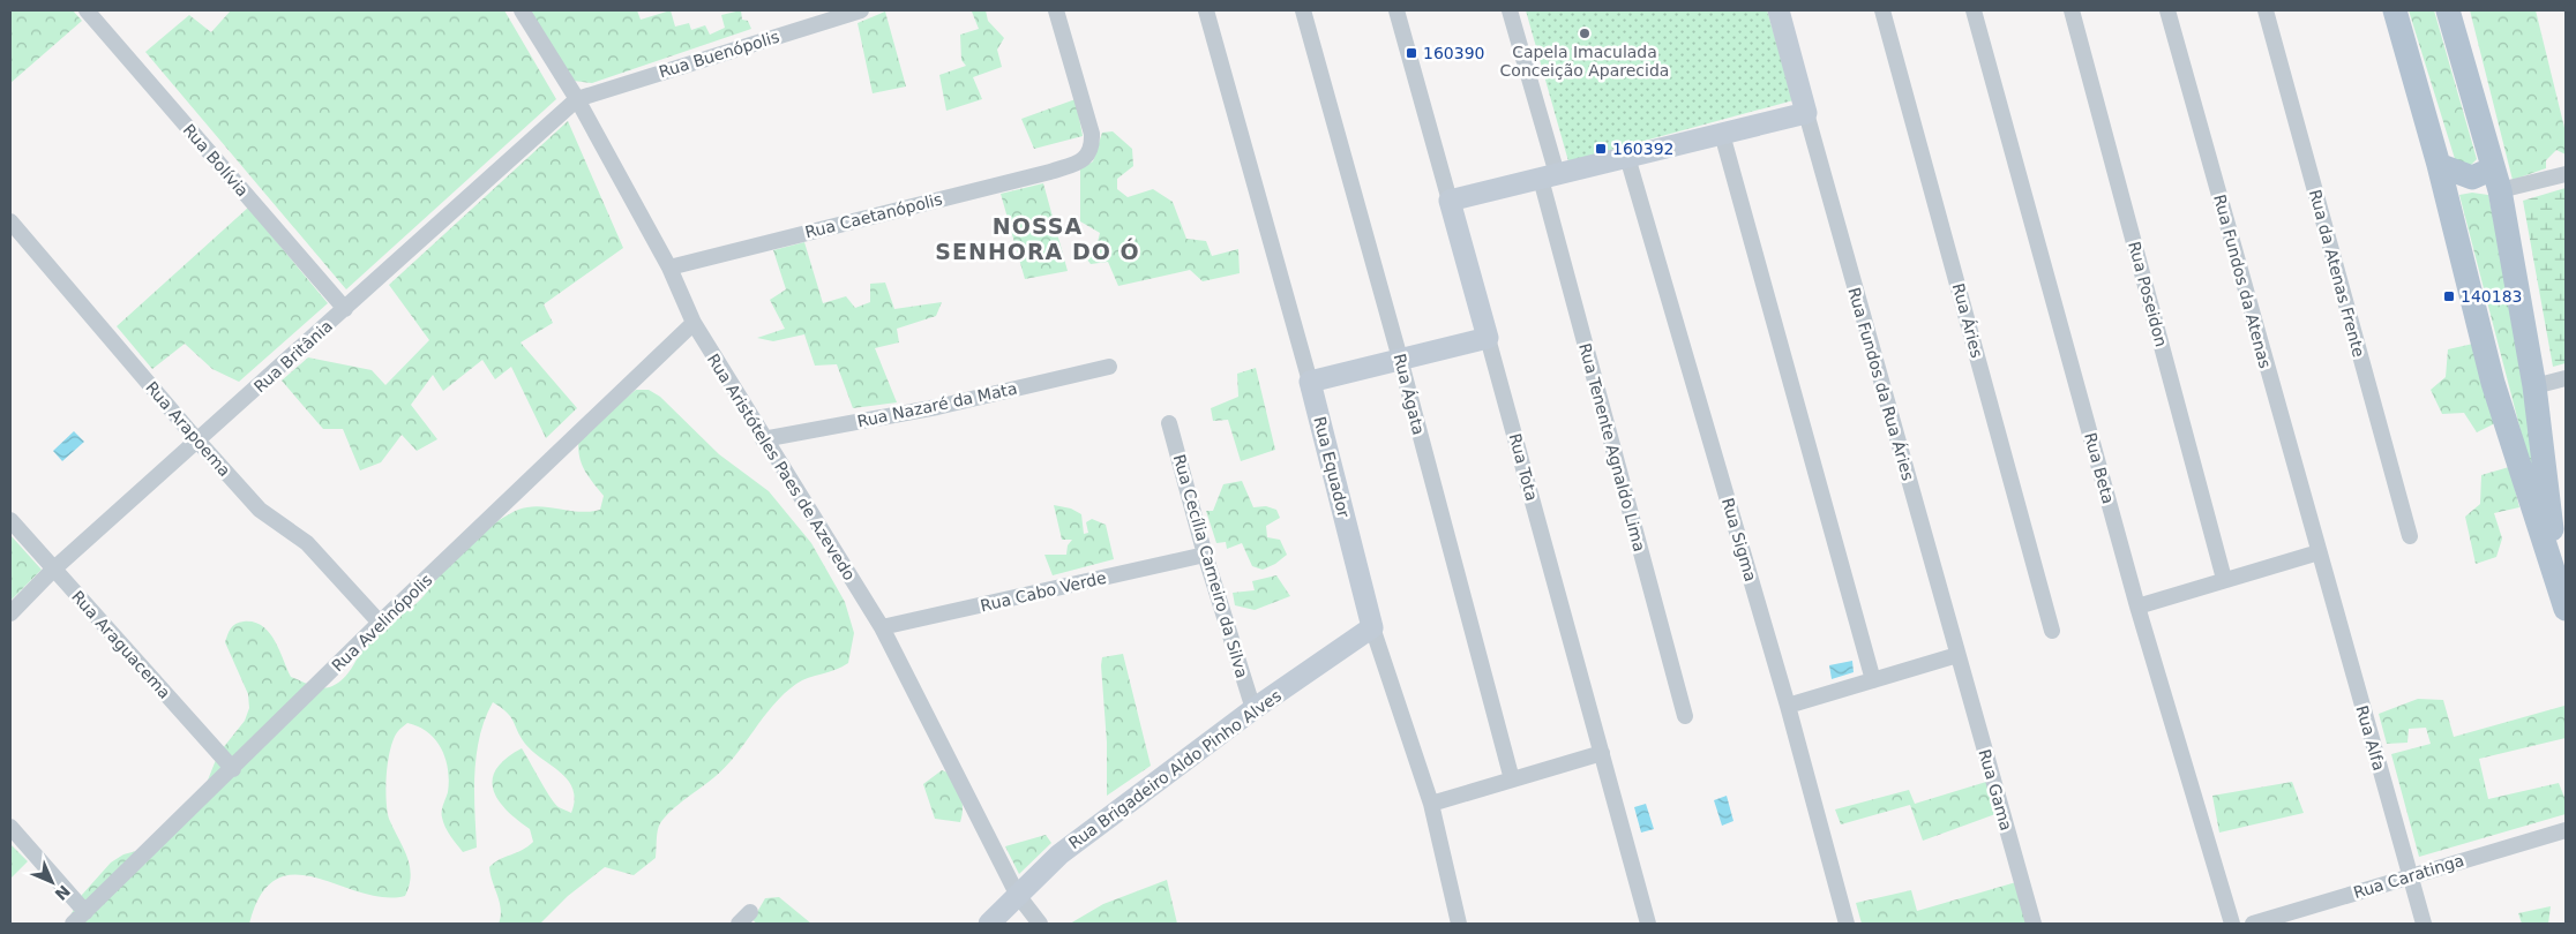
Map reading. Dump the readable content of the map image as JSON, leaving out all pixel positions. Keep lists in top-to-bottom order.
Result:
{
  "streets": {
    "street": [
      "Rua Buenópolis",
      "Rua Bolívia",
      "Rua Caetanópolis",
      "Rua da Atenas Frente",
      "Rua Fundos da Atenas",
      "Rua Poseidon",
      "Rua Áries",
      "Rua Britânia",
      "Rua Fundos da Rua Áries",
      "Rua Ágata",
      "Rua Nazaré da Mata",
      "Rua Arapoema",
      "Rua Tenente Agnaldo Lima",
      "Rua Aristóteles Paes de Azevedo",
      "Rua Equador",
      "Rua Tota",
      "Rua Beta",
      "Rua Sigma",
      "Rua Cecília Carneiro da Silva",
      "Rua Cabo Verde",
      "Rua Avelinópolis",
      "Rua Araguacema",
      "Rua Alfa",
      "Rua Brigadeiro Aldo Pinho Alves",
      "Rua Gama",
      "Rua Caratinga"
    ]
  },
  "crossings": [
    ["Rua Buenópolis", "Rua Britânia"],
    ["Rua Buenópolis", "Rua Aristóteles Paes de Azevedo"],
    ["Rua Bolívia", "Rua Britânia"],
    ["Rua Caetanópolis", "Rua Aristóteles Paes de Azevedo"],
    ["Rua Fundos da Atenas", "Rua Alfa"],
    ["Rua Britânia", "Rua Arapoema"],
    ["Rua Britânia", "Rua Aristóteles Paes de Azevedo"],
    ["Rua Britânia", "Rua Araguacema"],
    ["Rua Fundos da Rua Áries", "Rua Gama"],
    ["Rua Nazaré da Mata", "Rua Aristóteles Paes de Azevedo"],
    ["Rua Arapoema", "Rua Avelinópolis"],
    ["Rua Aristóteles Paes de Azevedo", "Rua Cabo Verde"],
    ["Rua Aristóteles Paes de Azevedo", "Rua Avelinópolis"],
    ["Rua Aristóteles Paes de Azevedo", "Rua Brigadeiro Aldo Pinho Alves"],
    ["Rua Equador", "Rua Brigadeiro Aldo Pinho Alves"],
    ["Rua Cecília Carneiro da Silva", "Rua Cabo Verde"],
    ["Rua Cecília Carneiro da Silva", "Rua Brigadeiro Aldo Pinho Alves"],
    ["Rua Avelinópolis", "Rua Araguacema"],
    ["Rua Alfa", "Rua Caratinga"]
  ],
  "districts": ["NOSSA SENHORA DO Ó"],
  "places": {
    "other": ["Capela Imaculada Conceição Aparecida"],
    "transit": ["160390", "160392", "140183"]
  },
  "north": "bottom right"
}
